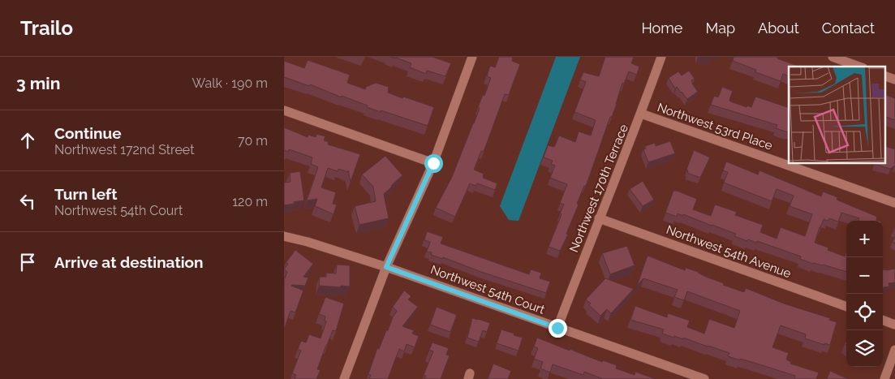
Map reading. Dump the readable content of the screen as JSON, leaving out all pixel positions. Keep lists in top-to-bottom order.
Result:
{
  "streets": {
    "street": [
      "Northwest 53rd Place",
      "Northwest 170th Terrace",
      "Northwest 54th Avenue",
      "Northwest 54th Court"
    ]
  },
  "crossings": [
    ["Northwest 53rd Place", "Northwest 170th Terrace"],
    ["Northwest 170th Terrace", "Northwest 54th Avenue"],
    ["Northwest 170th Terrace", "Northwest 54th Court"]
  ],
  "page": {
    "header": "Trailo",
    "nav": [
      "Home",
      "Map",
      "About",
      "Contact"
    ],
    "heading": ["3 min", "Walk · 190 m"],
    "list": [
      ["Continue", "Northwest 172nd Street", "70 m"],
      ["Turn left", "Northwest 54th Court", "120 m"],
      "Arrive at destination"
    ],
    "map_buttons": ["+", "−"]
  }
}
